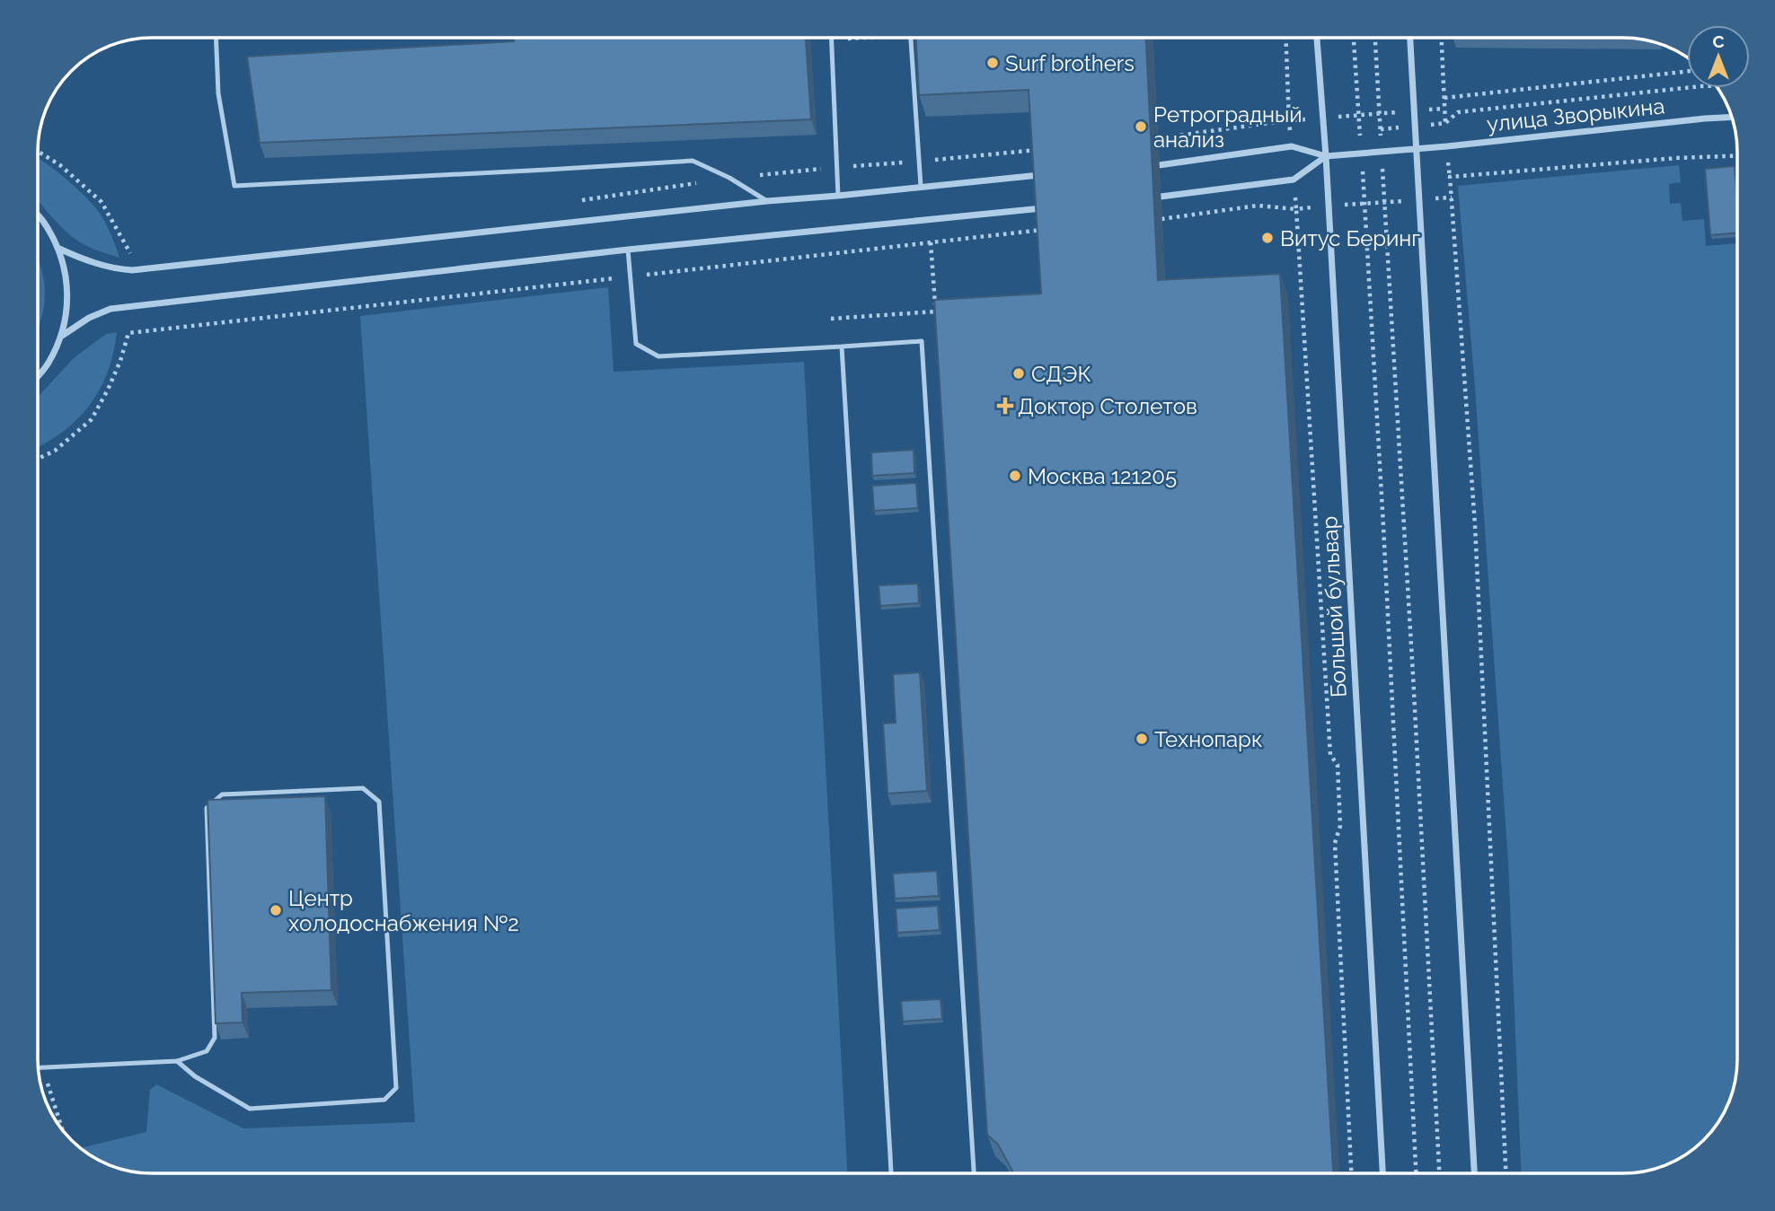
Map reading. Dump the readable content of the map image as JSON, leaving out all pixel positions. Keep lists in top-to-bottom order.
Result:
{
  "streets": {
    "street": ["улица Зворыкина", "Большой бульвар"]
  },
  "crossings": [
    ["улица Зворыкина", "Большой бульвар"]
  ],
  "places": {
    "other": [
      "Surf brothers",
      "Ретроградный анализ",
      "Витус Беринг",
      "СДЭК",
      "Москва 121205",
      "Технопарк",
      "Центр холодоснабжения №2"
    ],
    "health": ["Доктор Столетов"]
  },
  "north": "top"
}
